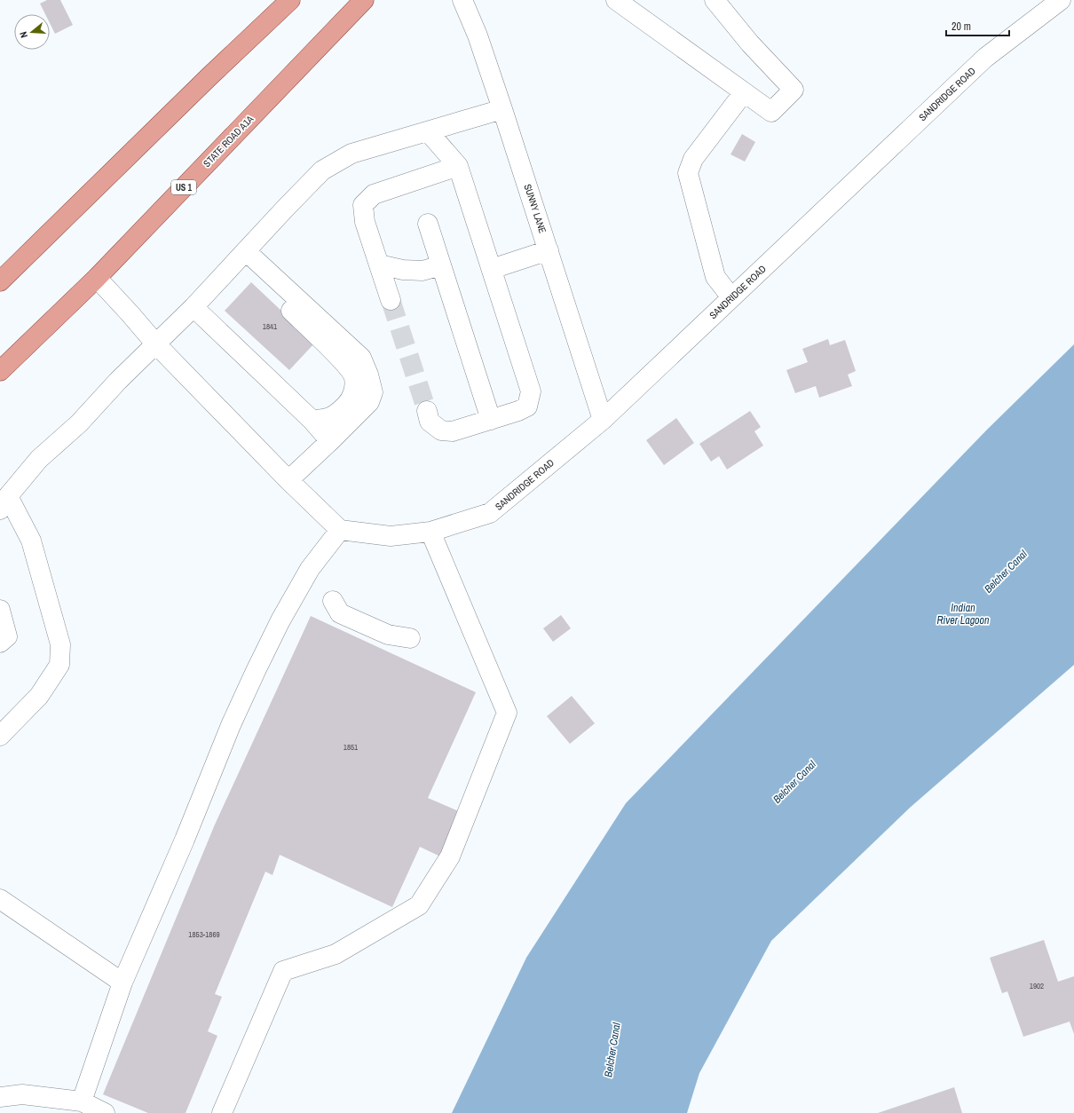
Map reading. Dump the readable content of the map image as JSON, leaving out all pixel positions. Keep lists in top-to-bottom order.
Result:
{
  "streets": {
    "main road": ["STATE ROAD A1A", "US 1"],
    "street": ["SANDRIDGE ROAD", "SUNNY LANE"]
  },
  "crossings": [
    ["SANDRIDGE ROAD", "SUNNY LANE"]
  ],
  "water": ["Belcher Canal", "Indian River Lagoon"],
  "house_numbers": [
    "1841",
    "1851",
    "1853-1869",
    "1902"
  ],
  "scale_bar": "20 m",
  "north": "left"
}
